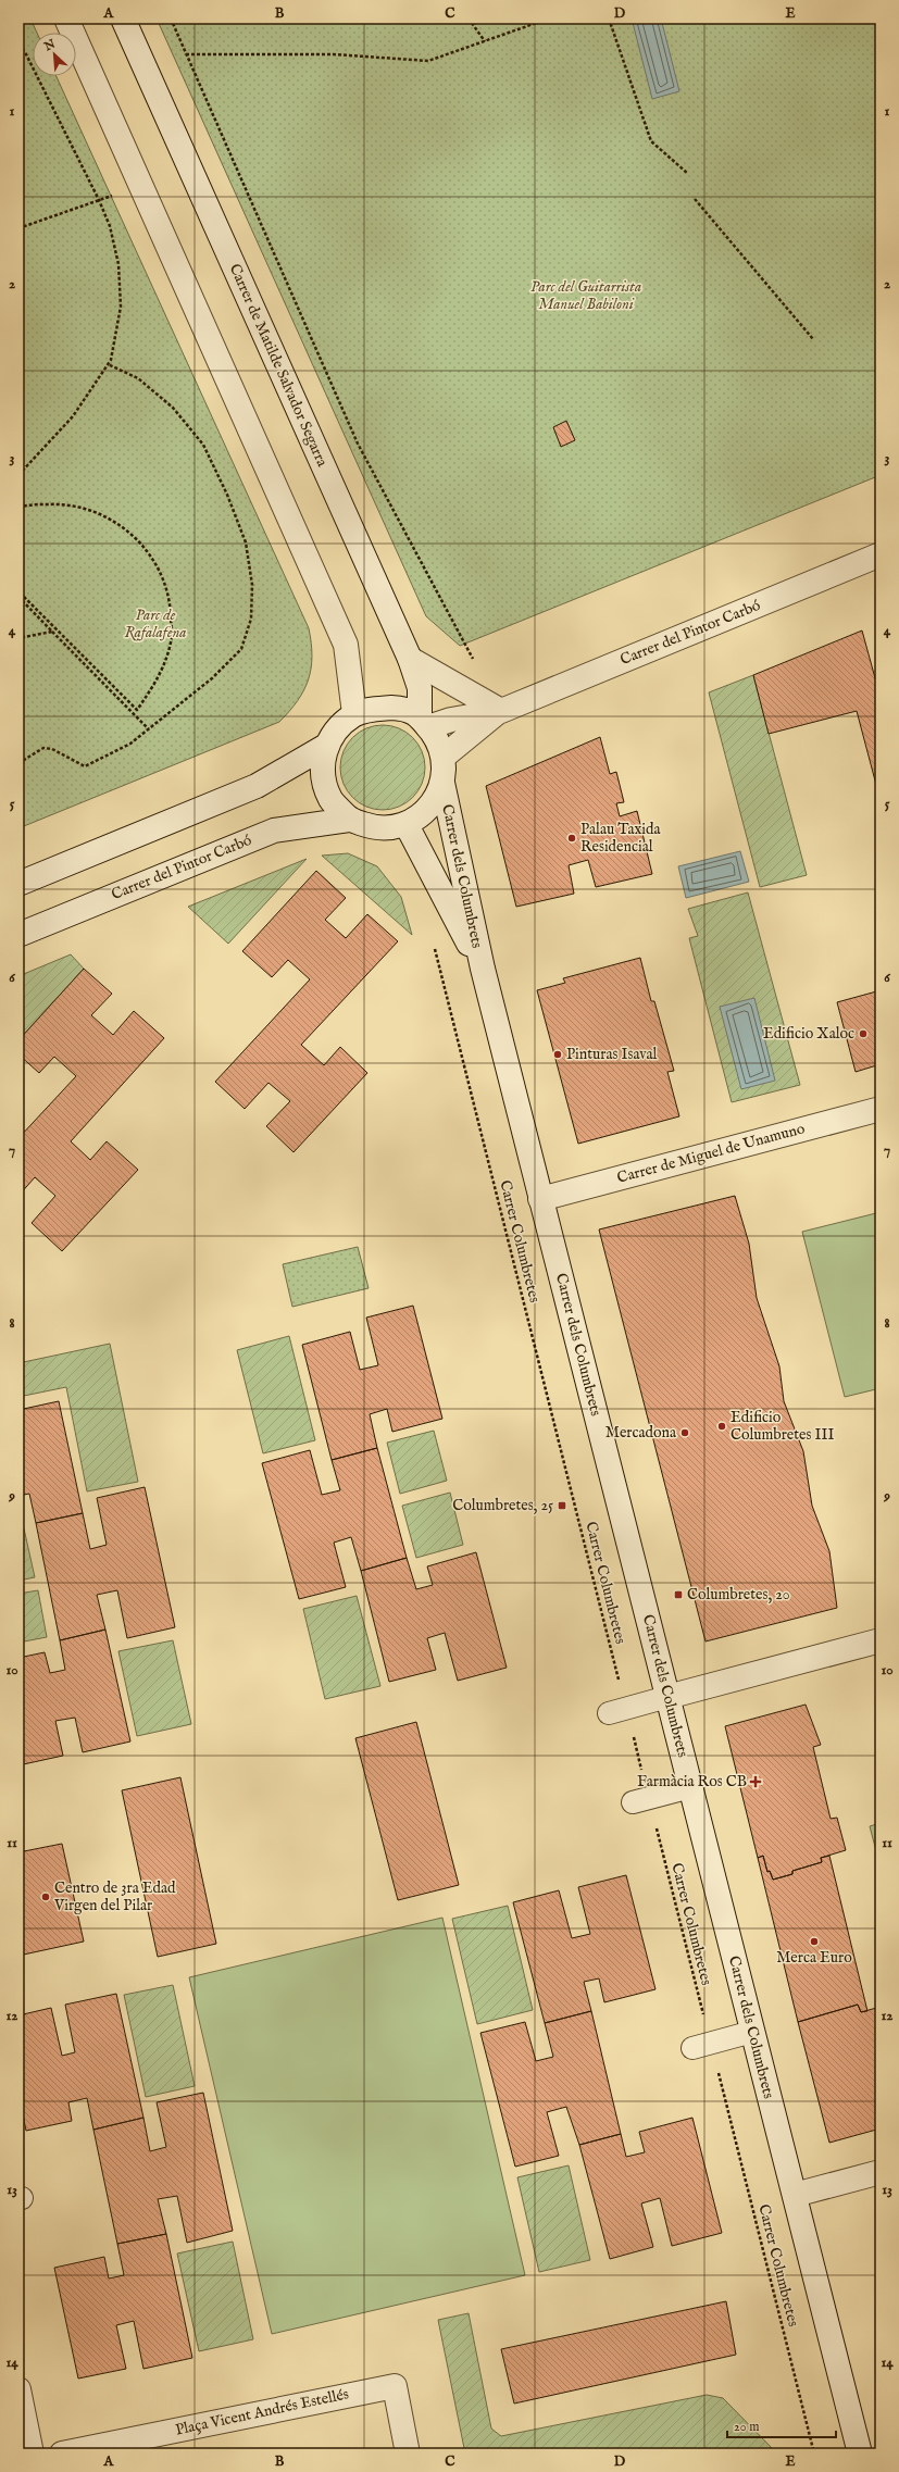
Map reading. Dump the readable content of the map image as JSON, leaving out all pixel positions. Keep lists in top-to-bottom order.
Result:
{
  "streets": {
    "street": [
      "Carrer de Matilde Salvador Segarra",
      "Carrer del Pintor Carbó",
      "Carrer dels Columbrets",
      "Carrer de Miguel de Unamuno",
      "Plaça Vicent Andrés Estellés"
    ],
    "path": ["Carrer Columbretes"]
  },
  "crossings": [
    ["Carrer de Matilde Salvador Segarra", "Carrer del Pintor Carbó"],
    ["Carrer de Matilde Salvador Segarra", "Carrer dels Columbrets"],
    ["Carrer del Pintor Carbó", "Carrer dels Columbrets"],
    ["Carrer dels Columbrets", "Carrer de Miguel de Unamuno"]
  ],
  "parks": ["Parc del Guitarrista Manuel Babiloni", "Parc de Rafalafena"],
  "places": {
    "other": [
      "Palau Taxida Residencial",
      "Edificio Xaloc",
      "Pinturas Isaval",
      "Edificio Columbretes III",
      "Mercadona",
      "Centro de 3ra Edad Virgen del Pilar",
      "Merca Euro"
    ],
    "transit": ["Columbretes, 25", "Columbretes, 20"],
    "health": ["Farmàcia Ros CB"]
  },
  "scale_bar": "20 m",
  "north": "top left",
  "grid": {
    "columns": [
      "A",
      "B",
      "C",
      "D",
      "E"
    ],
    "rows": [
      "1",
      "2",
      "3",
      "4",
      "5",
      "6",
      "7",
      "8",
      "9",
      "10",
      "11",
      "12",
      "13",
      "14"
    ]
  }
}
